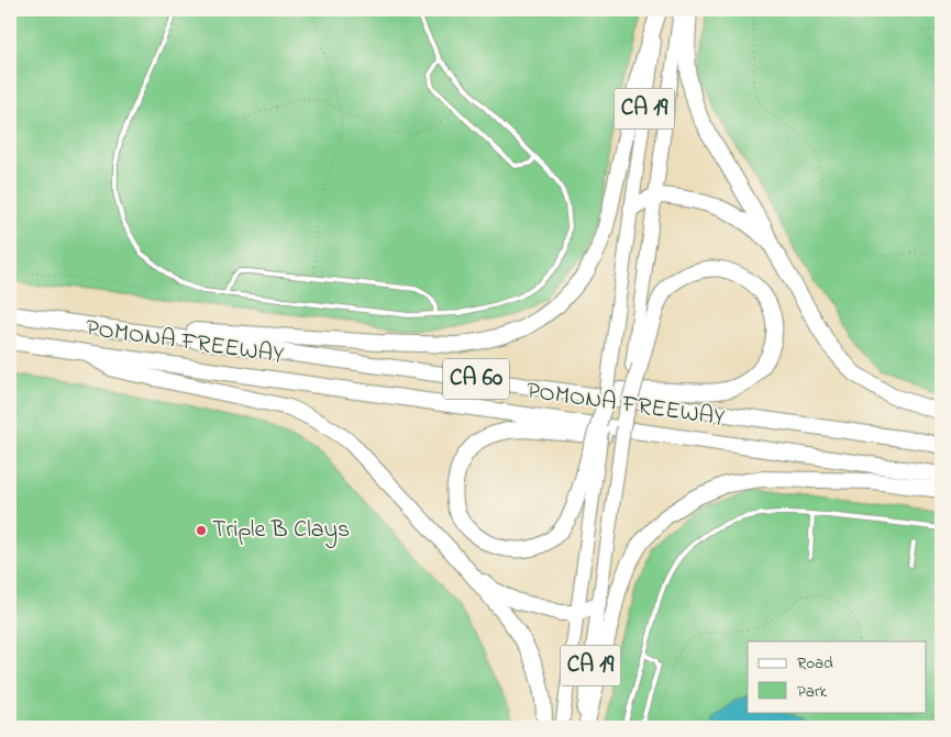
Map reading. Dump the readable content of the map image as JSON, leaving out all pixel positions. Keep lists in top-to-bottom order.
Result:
{
  "streets": {
    "highway": ["POMONA FREEWAY", "CA 60"],
    "main road": ["CA 19"]
  },
  "places": ["Triple B Clays"],
  "legend": ["Road", "Park"]
}
